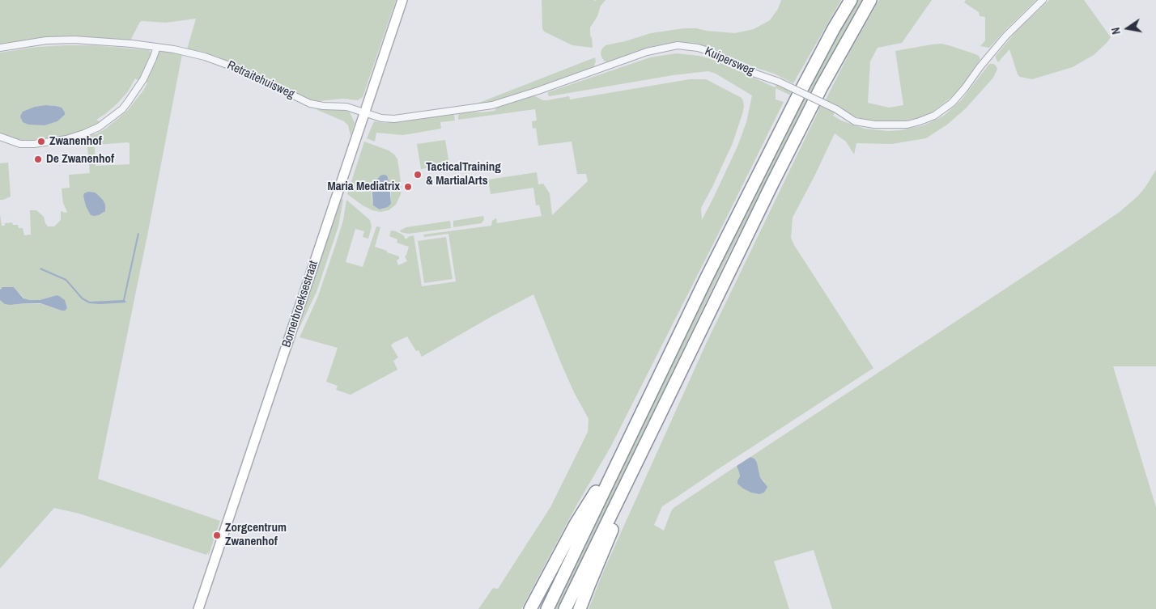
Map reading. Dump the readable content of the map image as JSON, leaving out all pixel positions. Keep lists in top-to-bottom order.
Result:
{
  "streets": {
    "main road": ["Bornerbroeksestraat"],
    "street": ["Kuipersweg", "Retraitehuisweg"]
  },
  "crossings": [
    ["Kuipersweg", "Retraitehuisweg"],
    ["Kuipersweg", "Bornerbroeksestraat"],
    ["Retraitehuisweg", "Bornerbroeksestraat"]
  ],
  "places": [
    "Zwanenhof",
    "De Zwanenhof",
    "TacticalTraining & MartialArts",
    "Maria Mediatrix",
    "Zorgcentrum Zwanenhof"
  ],
  "north": "left"
}
